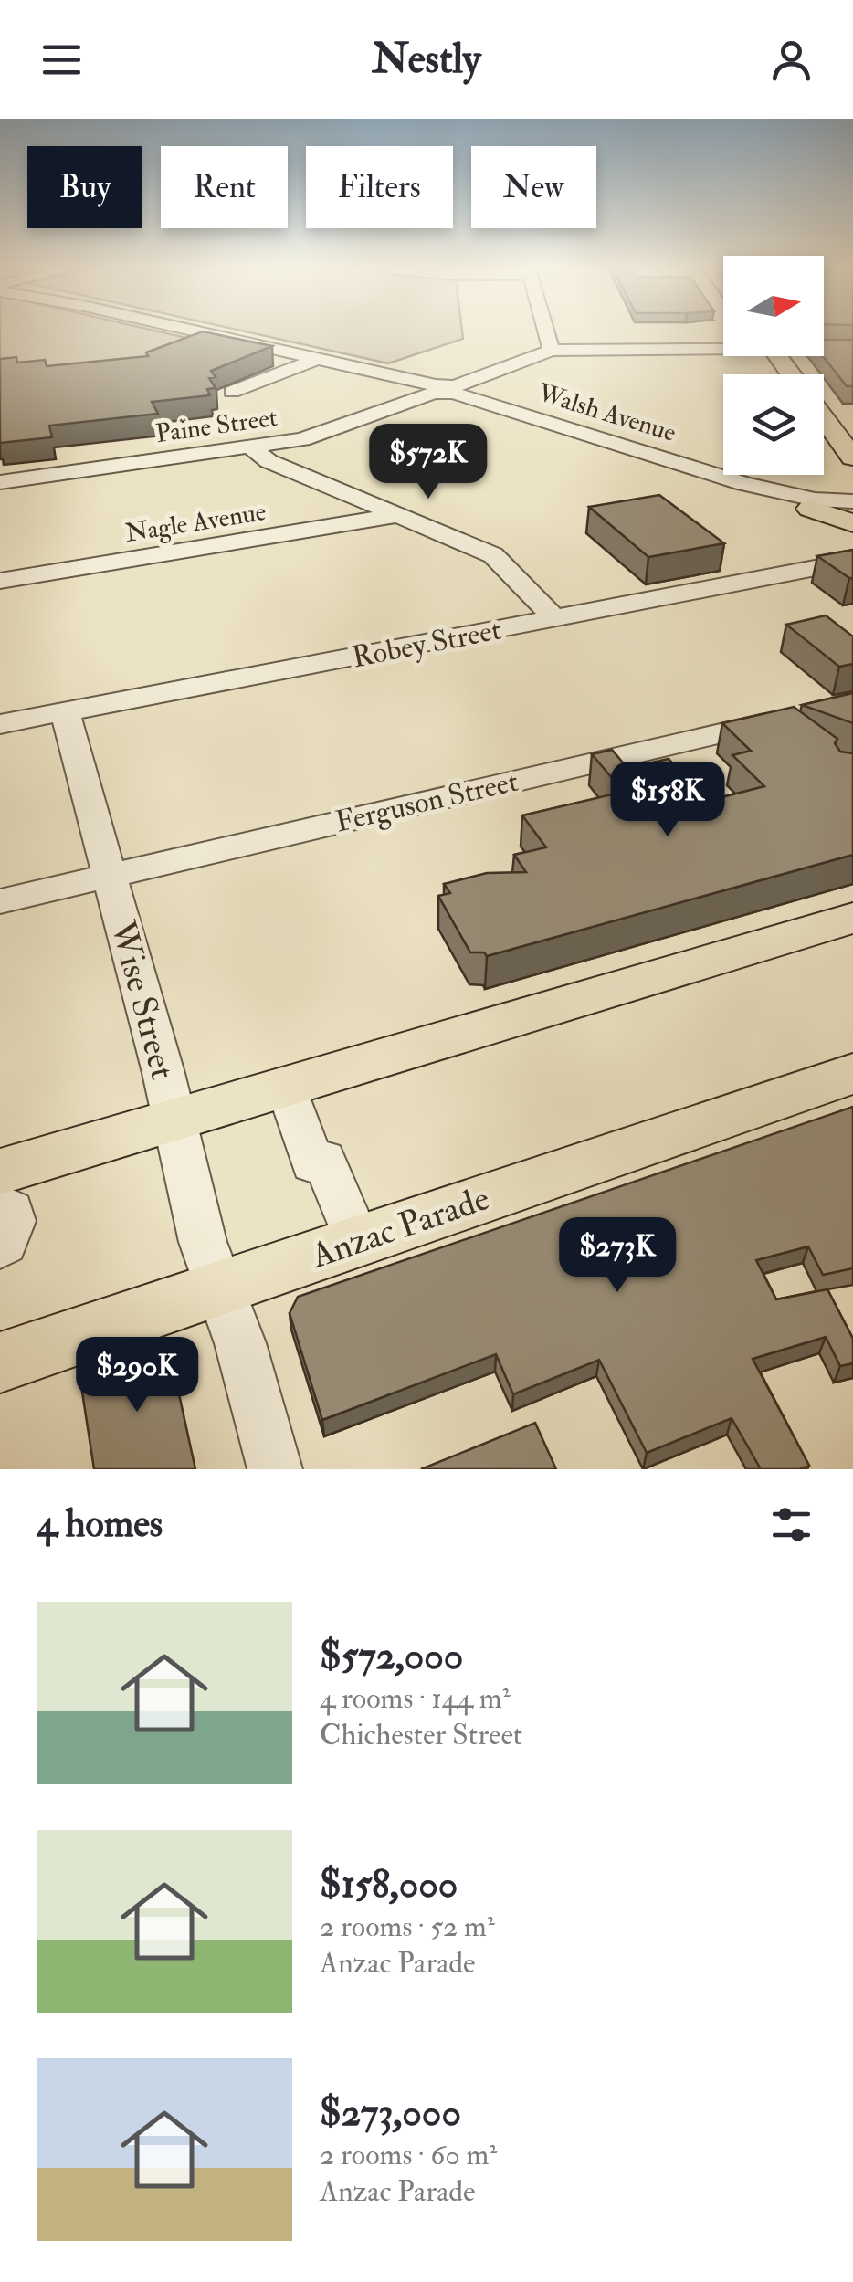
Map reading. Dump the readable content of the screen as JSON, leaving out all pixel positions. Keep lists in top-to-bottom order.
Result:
{
  "streets": {
    "main road": ["Anzac Parade"],
    "street": [
      "Walsh Avenue",
      "Paine Street",
      "Nagle Avenue",
      "Robey Street",
      "Ferguson Street",
      "Wise Street"
    ]
  },
  "crossings": [
    ["Walsh Avenue", "Paine Street"],
    ["Robey Street", "Wise Street"],
    ["Ferguson Street", "Wise Street"],
    ["Wise Street", "Anzac Parade"]
  ],
  "north": "right",
  "page": {
    "header": "Nestly",
    "chip": [
      "Buy",
      "Rent",
      "Filters",
      "New"
    ],
    "price": [
      "$572K",
      "$158K",
      "$273K",
      "$290K"
    ],
    "heading": "4 homes",
    "list": [
      {
        "name": "$572,000",
        "note": "4 rooms · 144 m² · Chichester Street"
      },
      {
        "name": "$158,000",
        "note": "2 rooms · 52 m² · Anzac Parade"
      },
      {
        "name": "$273,000",
        "note": "2 rooms · 60 m² · Anzac Parade"
      }
    ]
  }
}
